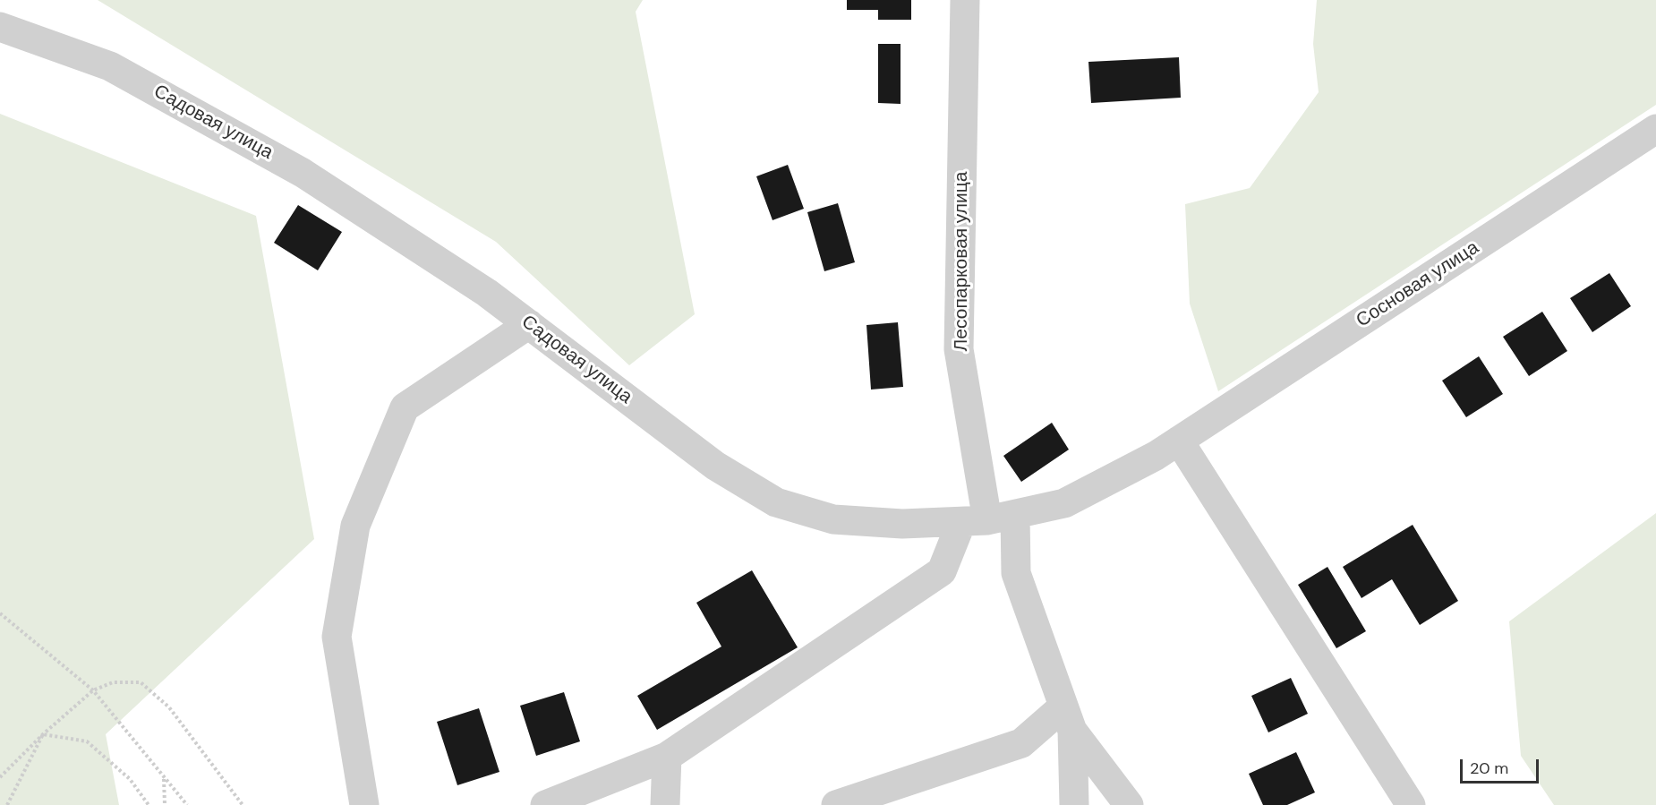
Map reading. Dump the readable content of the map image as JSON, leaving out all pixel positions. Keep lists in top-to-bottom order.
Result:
{
  "streets": {
    "street": ["Садовая улица", "Лесопарковая улица", "Сосновая улица"]
  },
  "crossings": [
    ["Садовая улица", "Лесопарковая улица"],
    ["Садовая улица", "Сосновая улица"]
  ],
  "scale_bar": "20 m"
}
